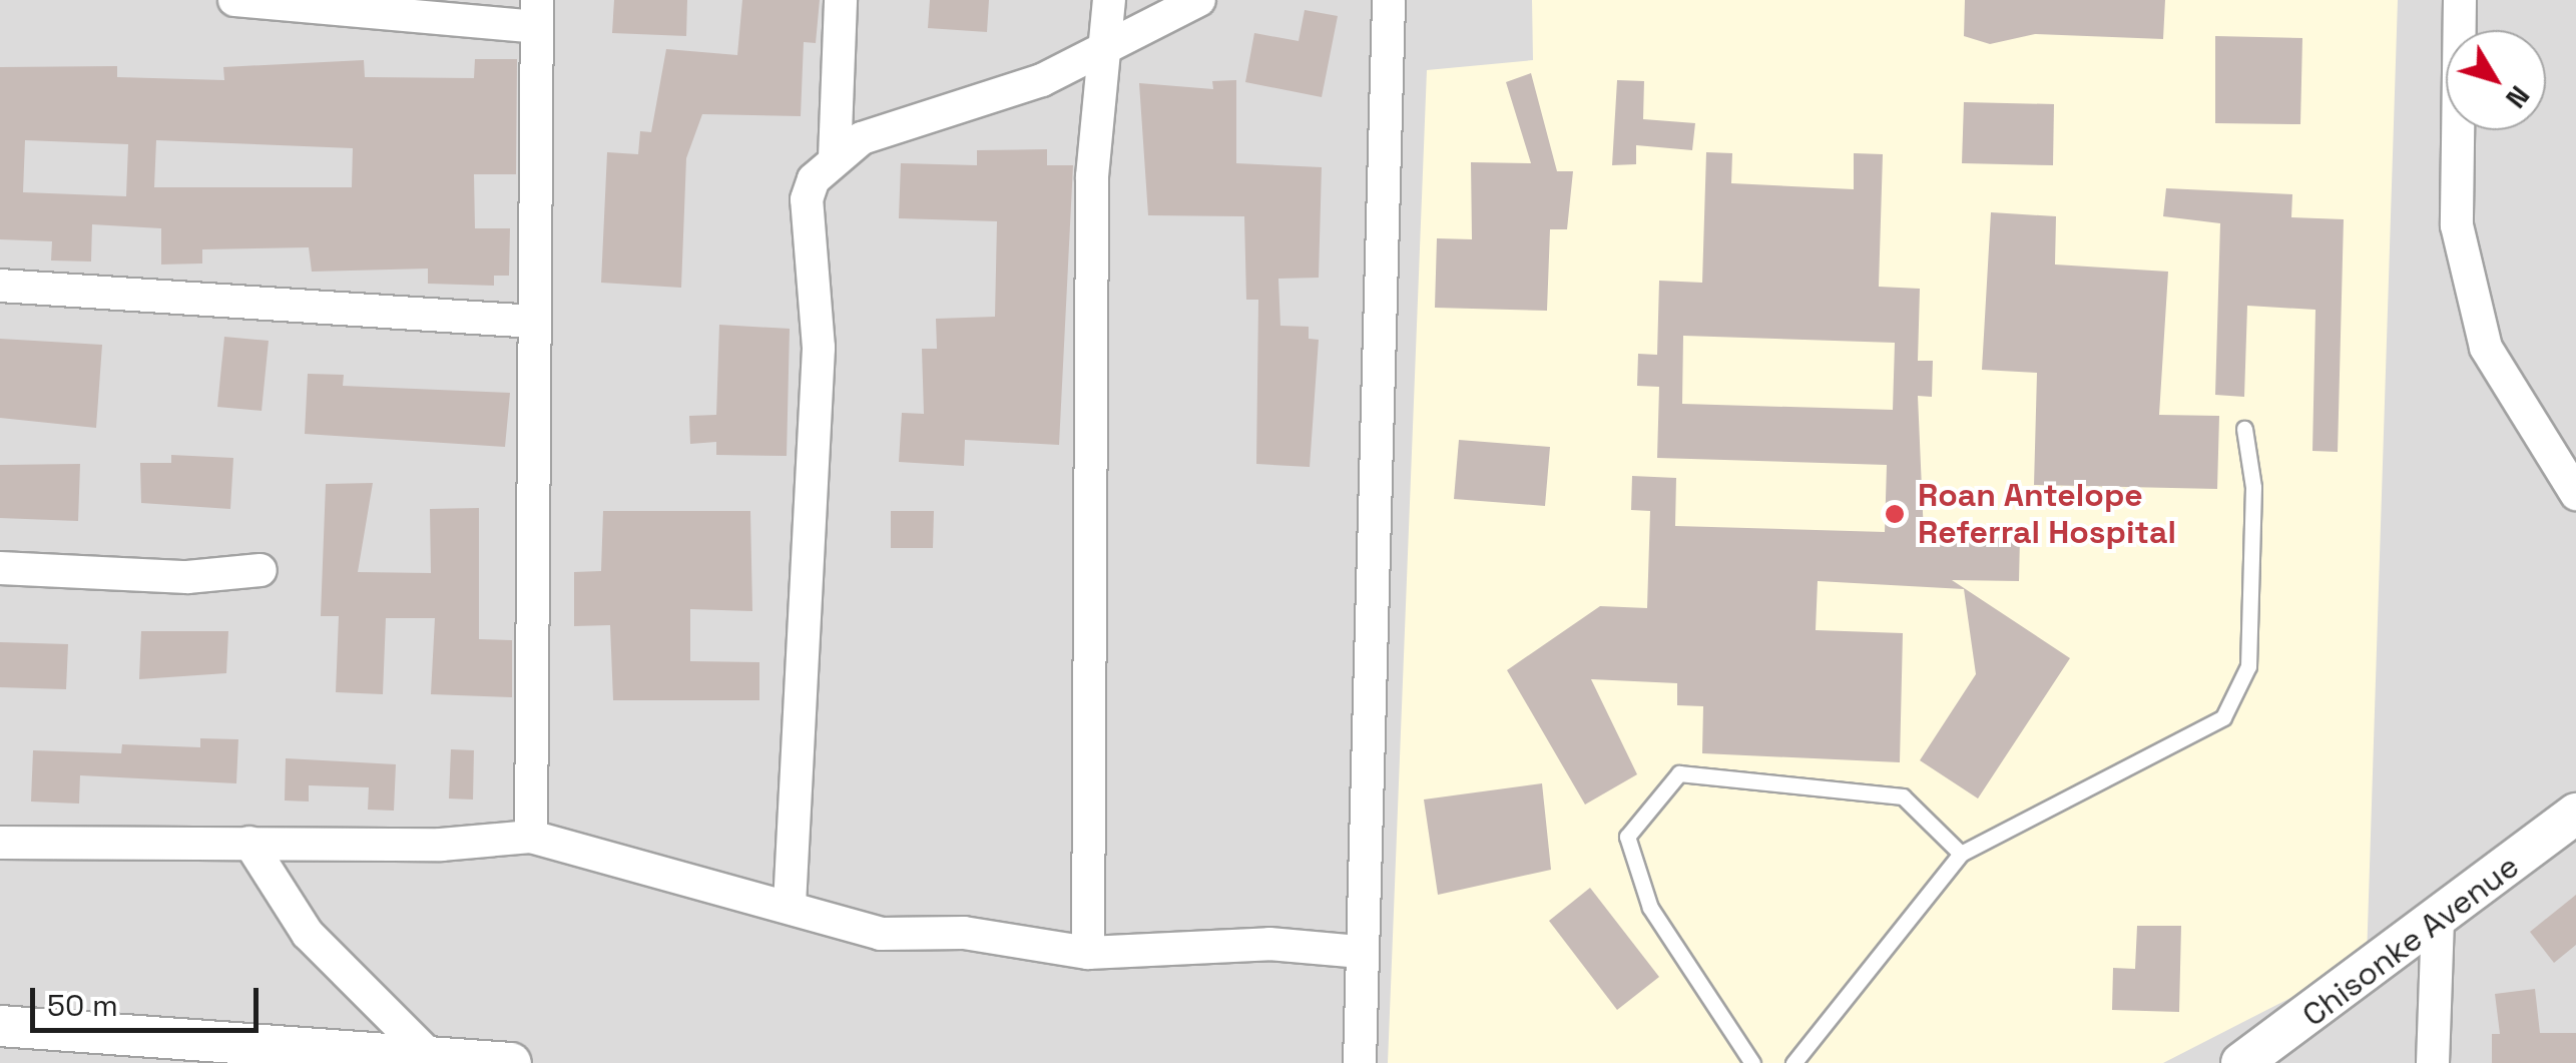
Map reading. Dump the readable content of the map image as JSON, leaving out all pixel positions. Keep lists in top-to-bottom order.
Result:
{
  "streets": {
    "street": ["Chisonke Avenue"]
  },
  "places": ["Roan Antelope Referral Hospital"],
  "scale_bar": "50 m",
  "north": "bottom right"
}
